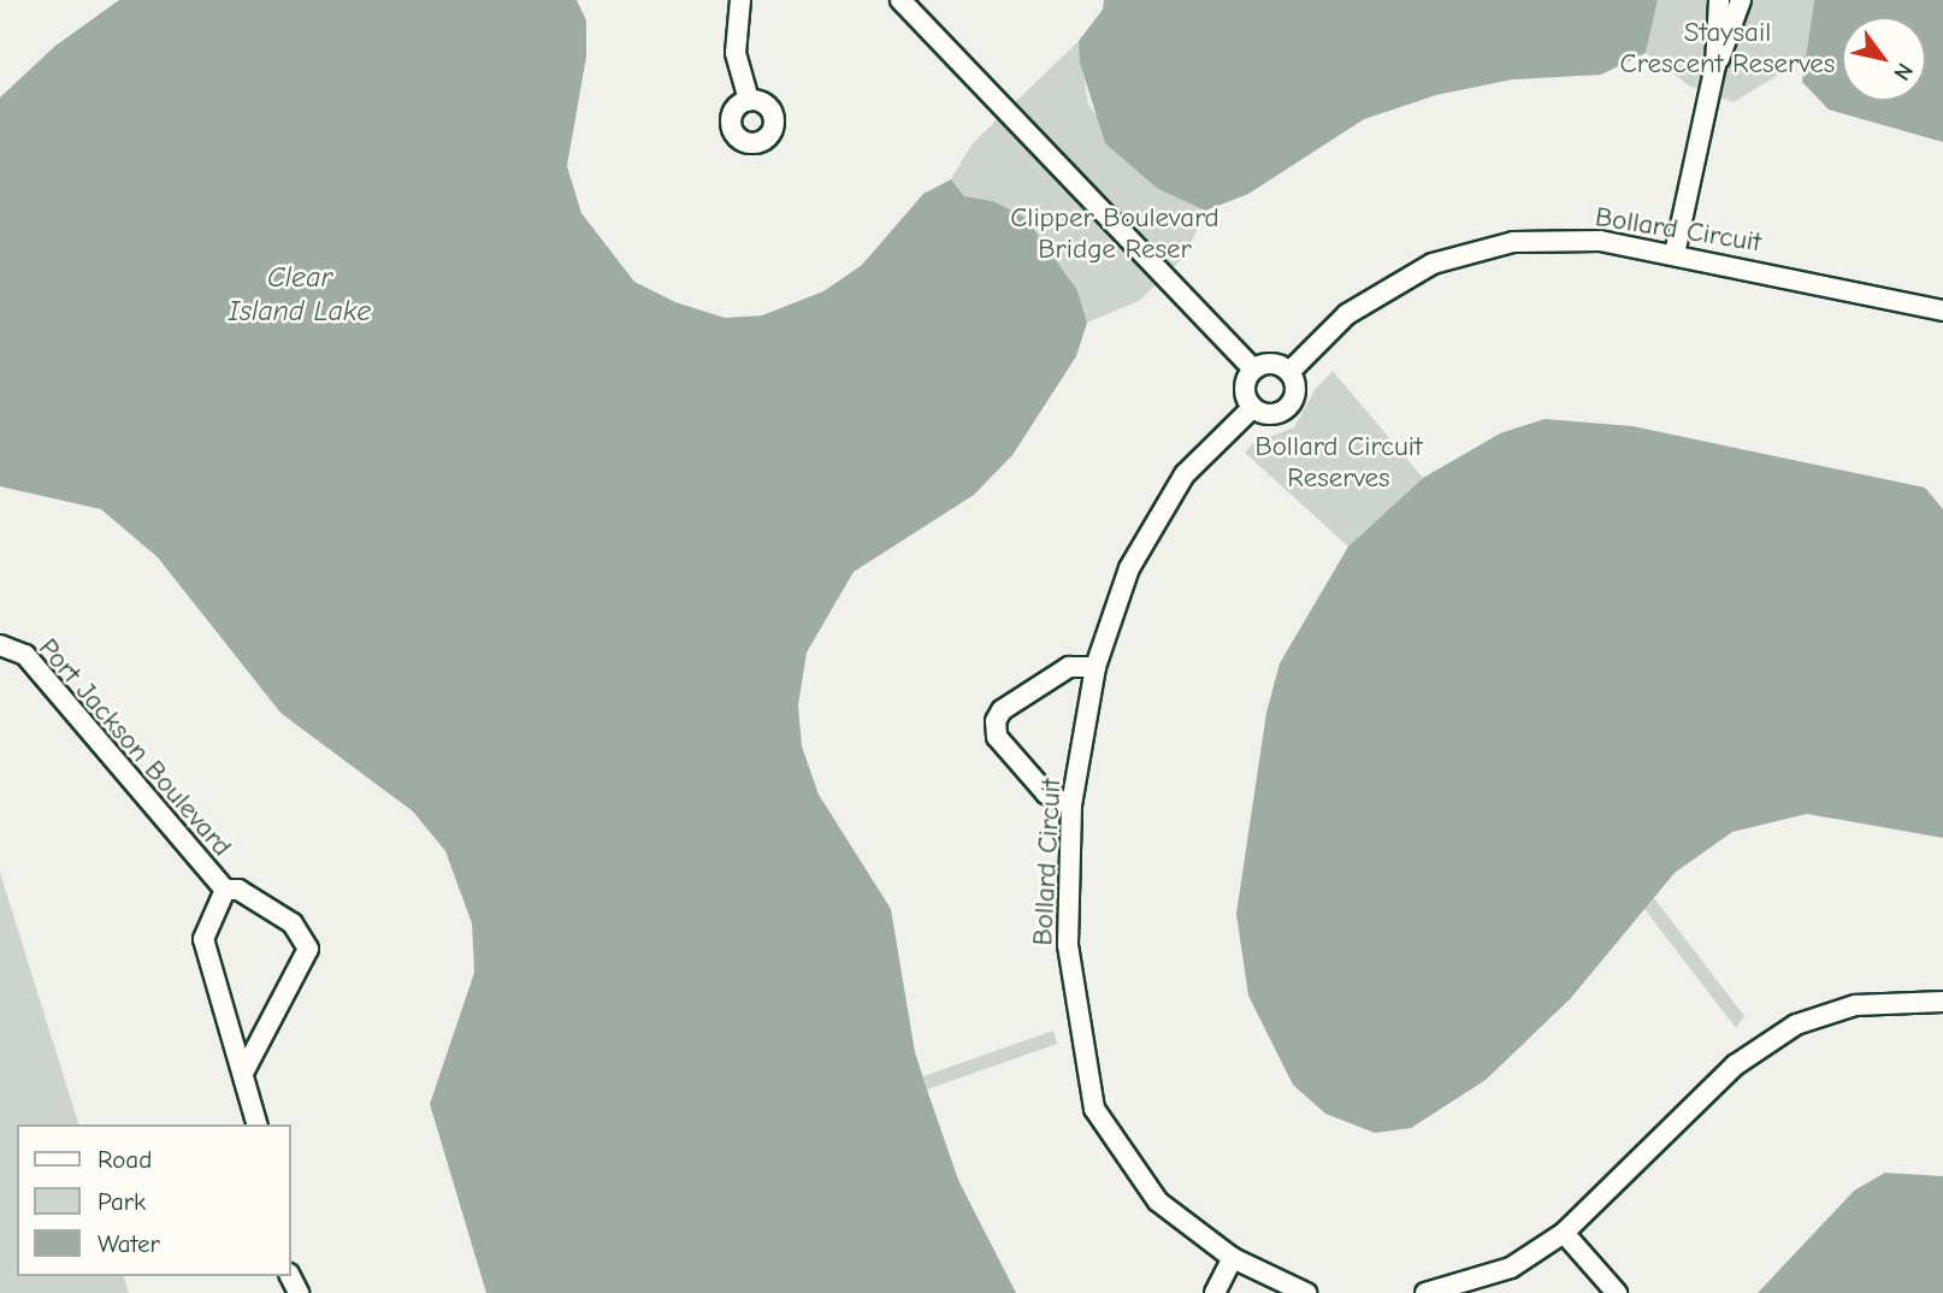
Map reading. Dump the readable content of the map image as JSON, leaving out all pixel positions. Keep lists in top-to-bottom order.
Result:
{
  "streets": {
    "street": ["Bollard Circuit", "Port Jackson Boulevard"]
  },
  "water": ["Clear Island Lake"],
  "parks": ["Staysail Crescent Reserves", "Clipper Boulevard Bridge Reser", "Bollard Circuit Reserves"],
  "legend": ["Road", "Park", "Water"],
  "north": "bottom right"
}
